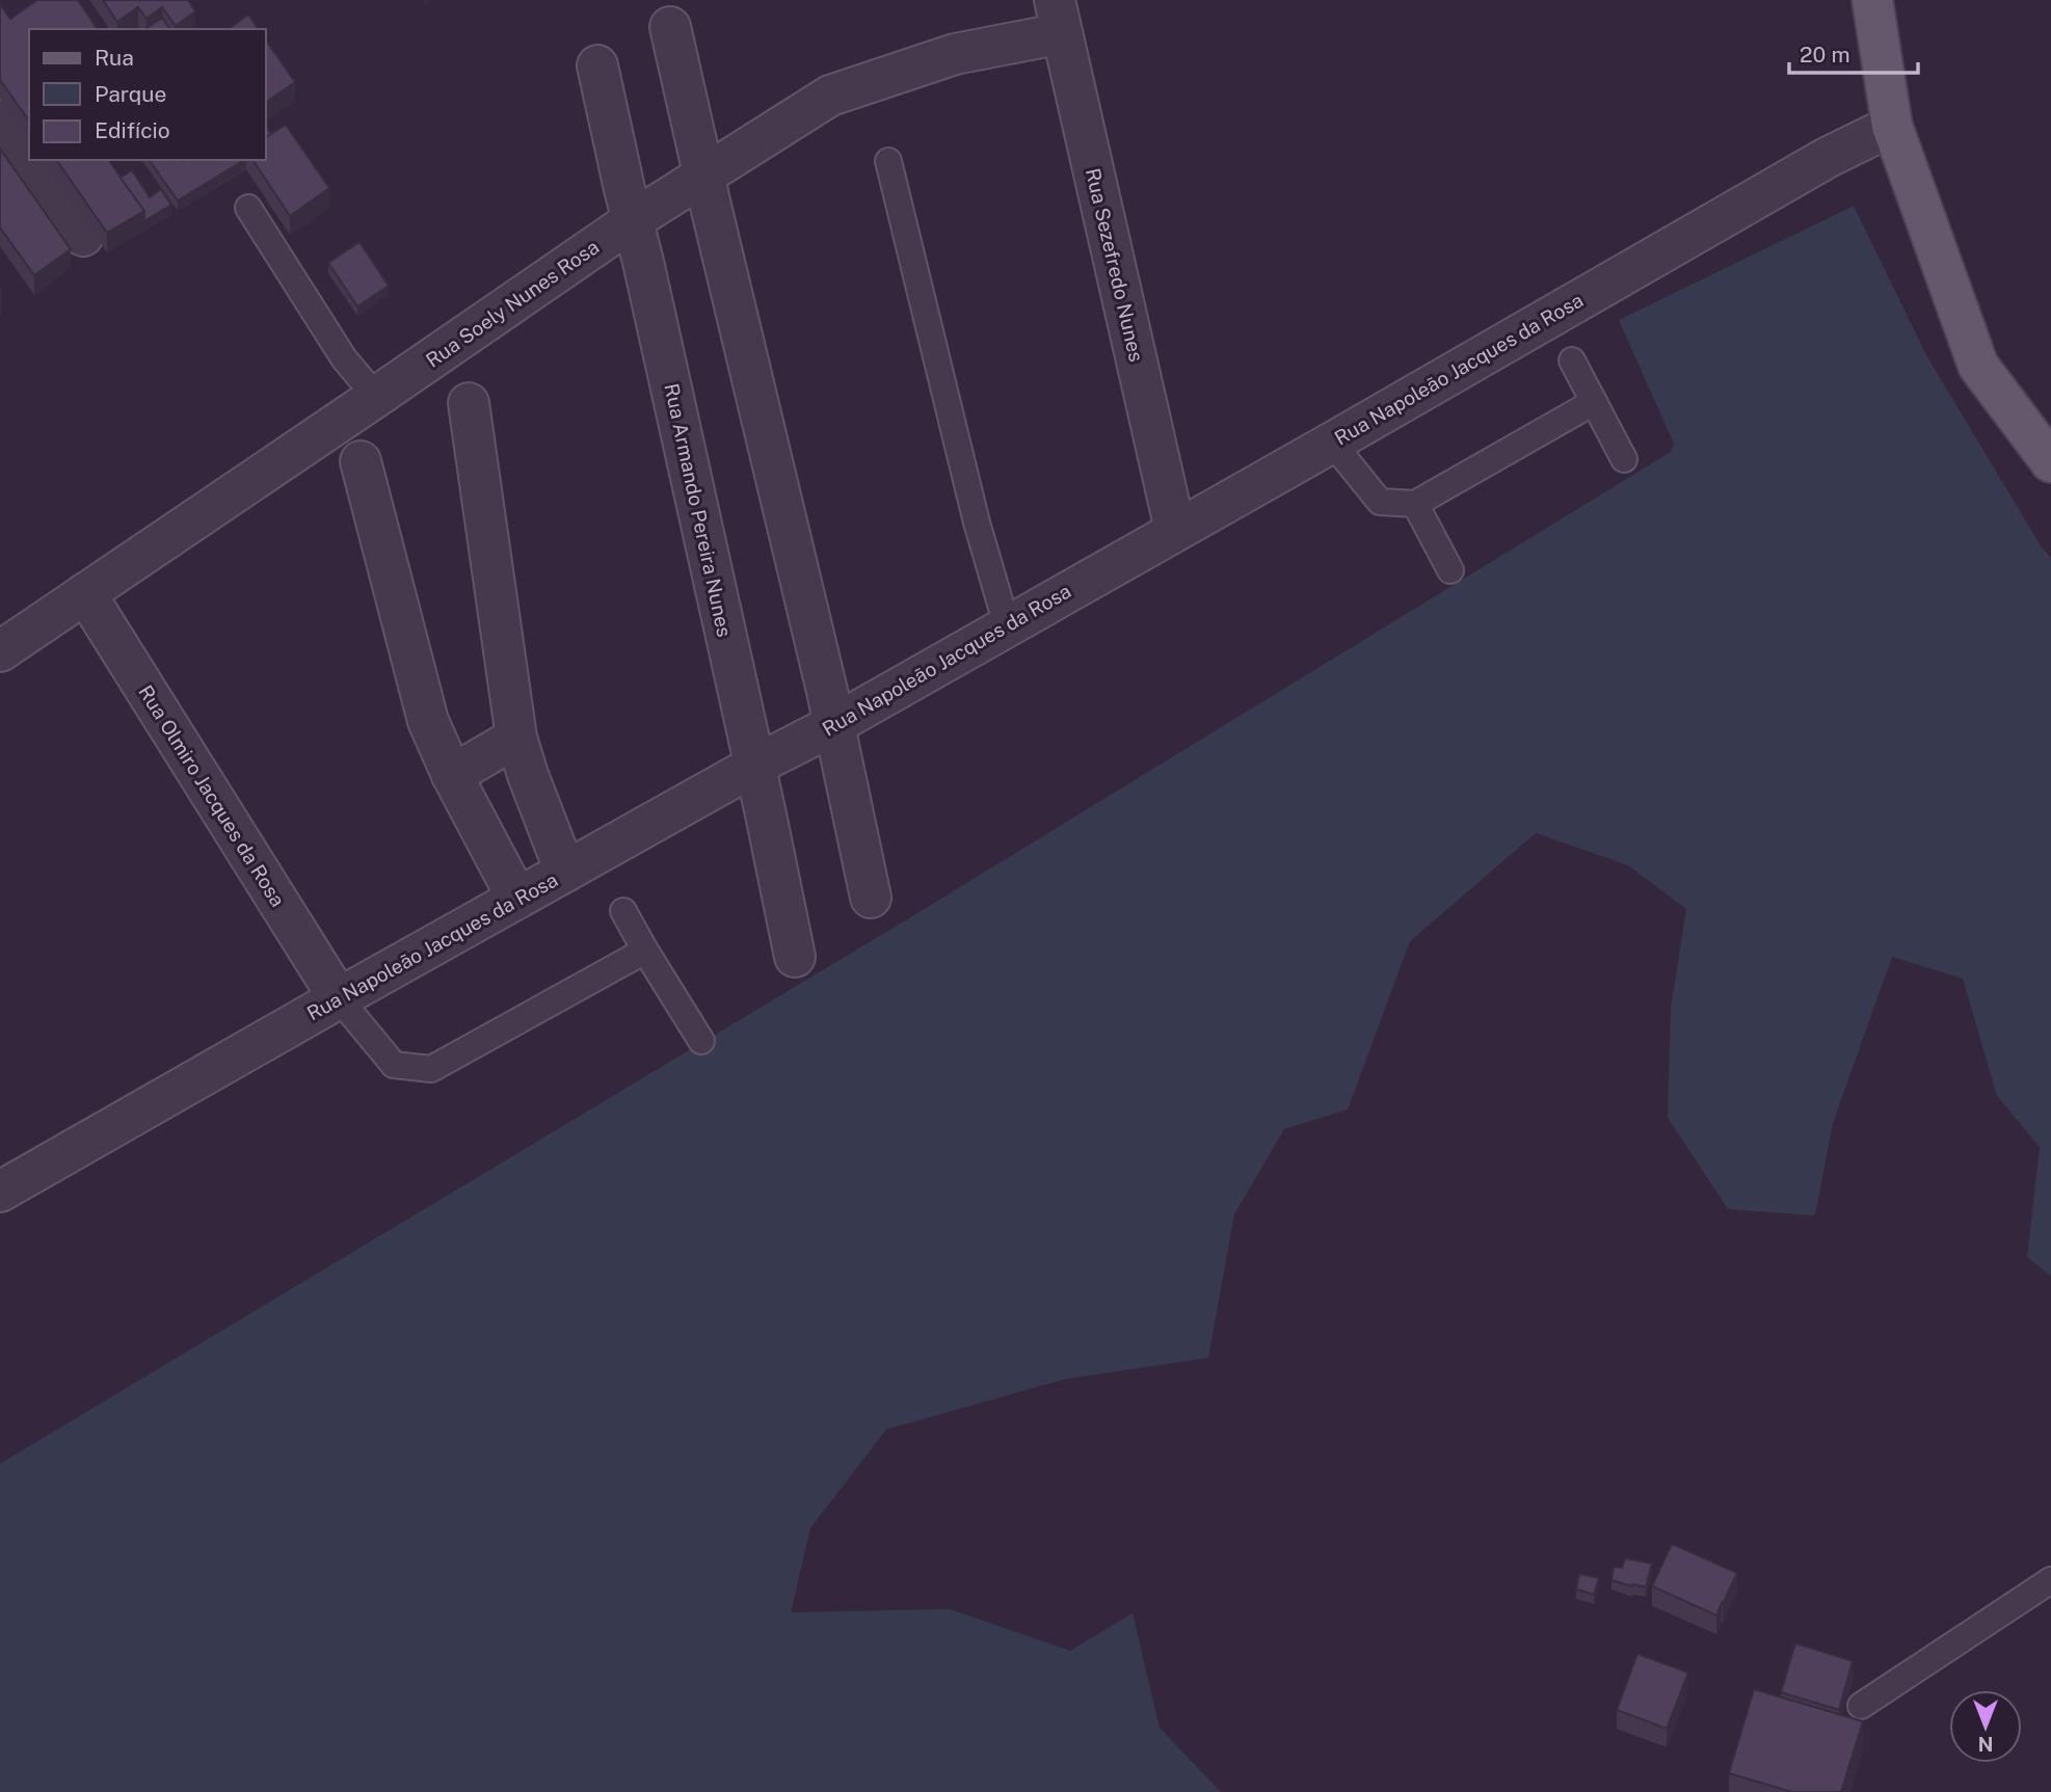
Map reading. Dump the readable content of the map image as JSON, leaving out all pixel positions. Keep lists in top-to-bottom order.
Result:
{
  "streets": {
    "street": [
      "Rua Sezefredo Nunes",
      "Rua Soely Nunes Rosa",
      "Rua Napoleão Jacques da Rosa",
      "Rua Armando Pereira Nunes",
      "Rua Olmiro Jacques da Rosa"
    ]
  },
  "crossings": [
    ["Rua Sezefredo Nunes", "Rua Soely Nunes Rosa"],
    ["Rua Sezefredo Nunes", "Rua Napoleão Jacques da Rosa"],
    ["Rua Soely Nunes Rosa", "Rua Armando Pereira Nunes"],
    ["Rua Soely Nunes Rosa", "Rua Olmiro Jacques da Rosa"],
    ["Rua Napoleão Jacques da Rosa", "Rua Armando Pereira Nunes"],
    ["Rua Napoleão Jacques da Rosa", "Rua Olmiro Jacques da Rosa"]
  ],
  "legend": ["Rua", "Parque", "Edifício"],
  "scale_bar": "20 m",
  "north": "bottom"
}
